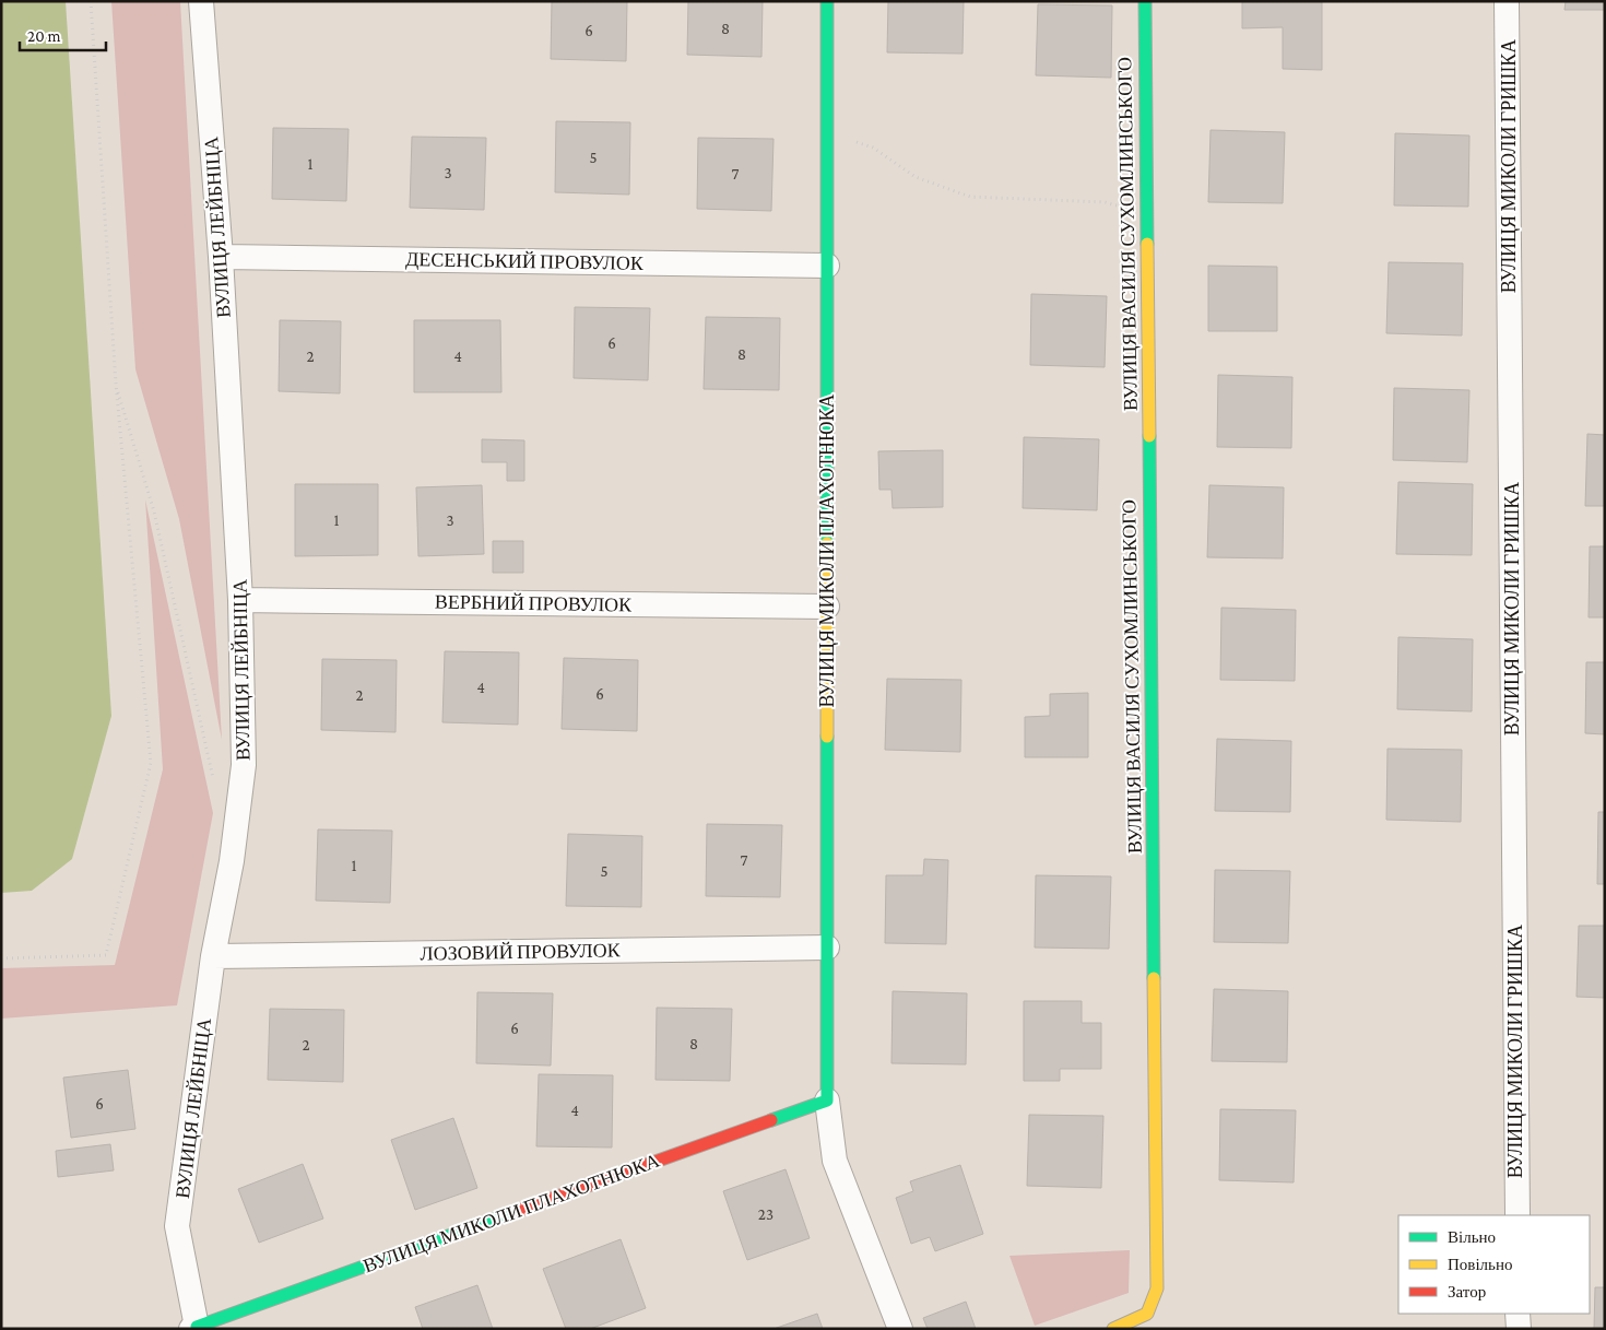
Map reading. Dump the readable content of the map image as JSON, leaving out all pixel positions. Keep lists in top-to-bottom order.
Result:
{
  "streets": {
    "street": [
      "ВУЛИЦЯ МИКОЛИ ГРИШКА",
      "ВУЛИЦЯ ЛЕЙБНІЦА",
      "ВУЛИЦЯ ВАСИЛЯ СУХОМЛИНСЬКОГО",
      "ДЕСЕНСЬКИЙ ПРОВУЛОК",
      "ВУЛИЦЯ МИКОЛИ ПЛАХОТНЮКА",
      "ВЕРБНИЙ ПРОВУЛОК",
      "ЛОЗОВИЙ ПРОВУЛОК"
    ]
  },
  "crossings": [
    ["ВУЛИЦЯ ЛЕЙБНІЦА", "ДЕСЕНСЬКИЙ ПРОВУЛОК"],
    ["ВУЛИЦЯ ЛЕЙБНІЦА", "ВУЛИЦЯ МИКОЛИ ПЛАХОТНЮКА"],
    ["ВУЛИЦЯ ЛЕЙБНІЦА", "ВЕРБНИЙ ПРОВУЛОК"],
    ["ВУЛИЦЯ ЛЕЙБНІЦА", "ЛОЗОВИЙ ПРОВУЛОК"],
    ["ДЕСЕНСЬКИЙ ПРОВУЛОК", "ВУЛИЦЯ МИКОЛИ ПЛАХОТНЮКА"],
    ["ВУЛИЦЯ МИКОЛИ ПЛАХОТНЮКА", "ВЕРБНИЙ ПРОВУЛОК"],
    ["ВУЛИЦЯ МИКОЛИ ПЛАХОТНЮКА", "ЛОЗОВИЙ ПРОВУЛОК"]
  ],
  "house_numbers": [
    "8",
    "6",
    "5",
    "1",
    "3",
    "7",
    "6",
    "8",
    "2",
    "4",
    "1",
    "3",
    "4",
    "6",
    "2",
    "7",
    "1",
    "5",
    "6",
    "8",
    "2",
    "6",
    "4",
    "23"
  ],
  "legend": ["Вільно", "Повільно", "Затор"],
  "scale_bar": "20 m"
}
